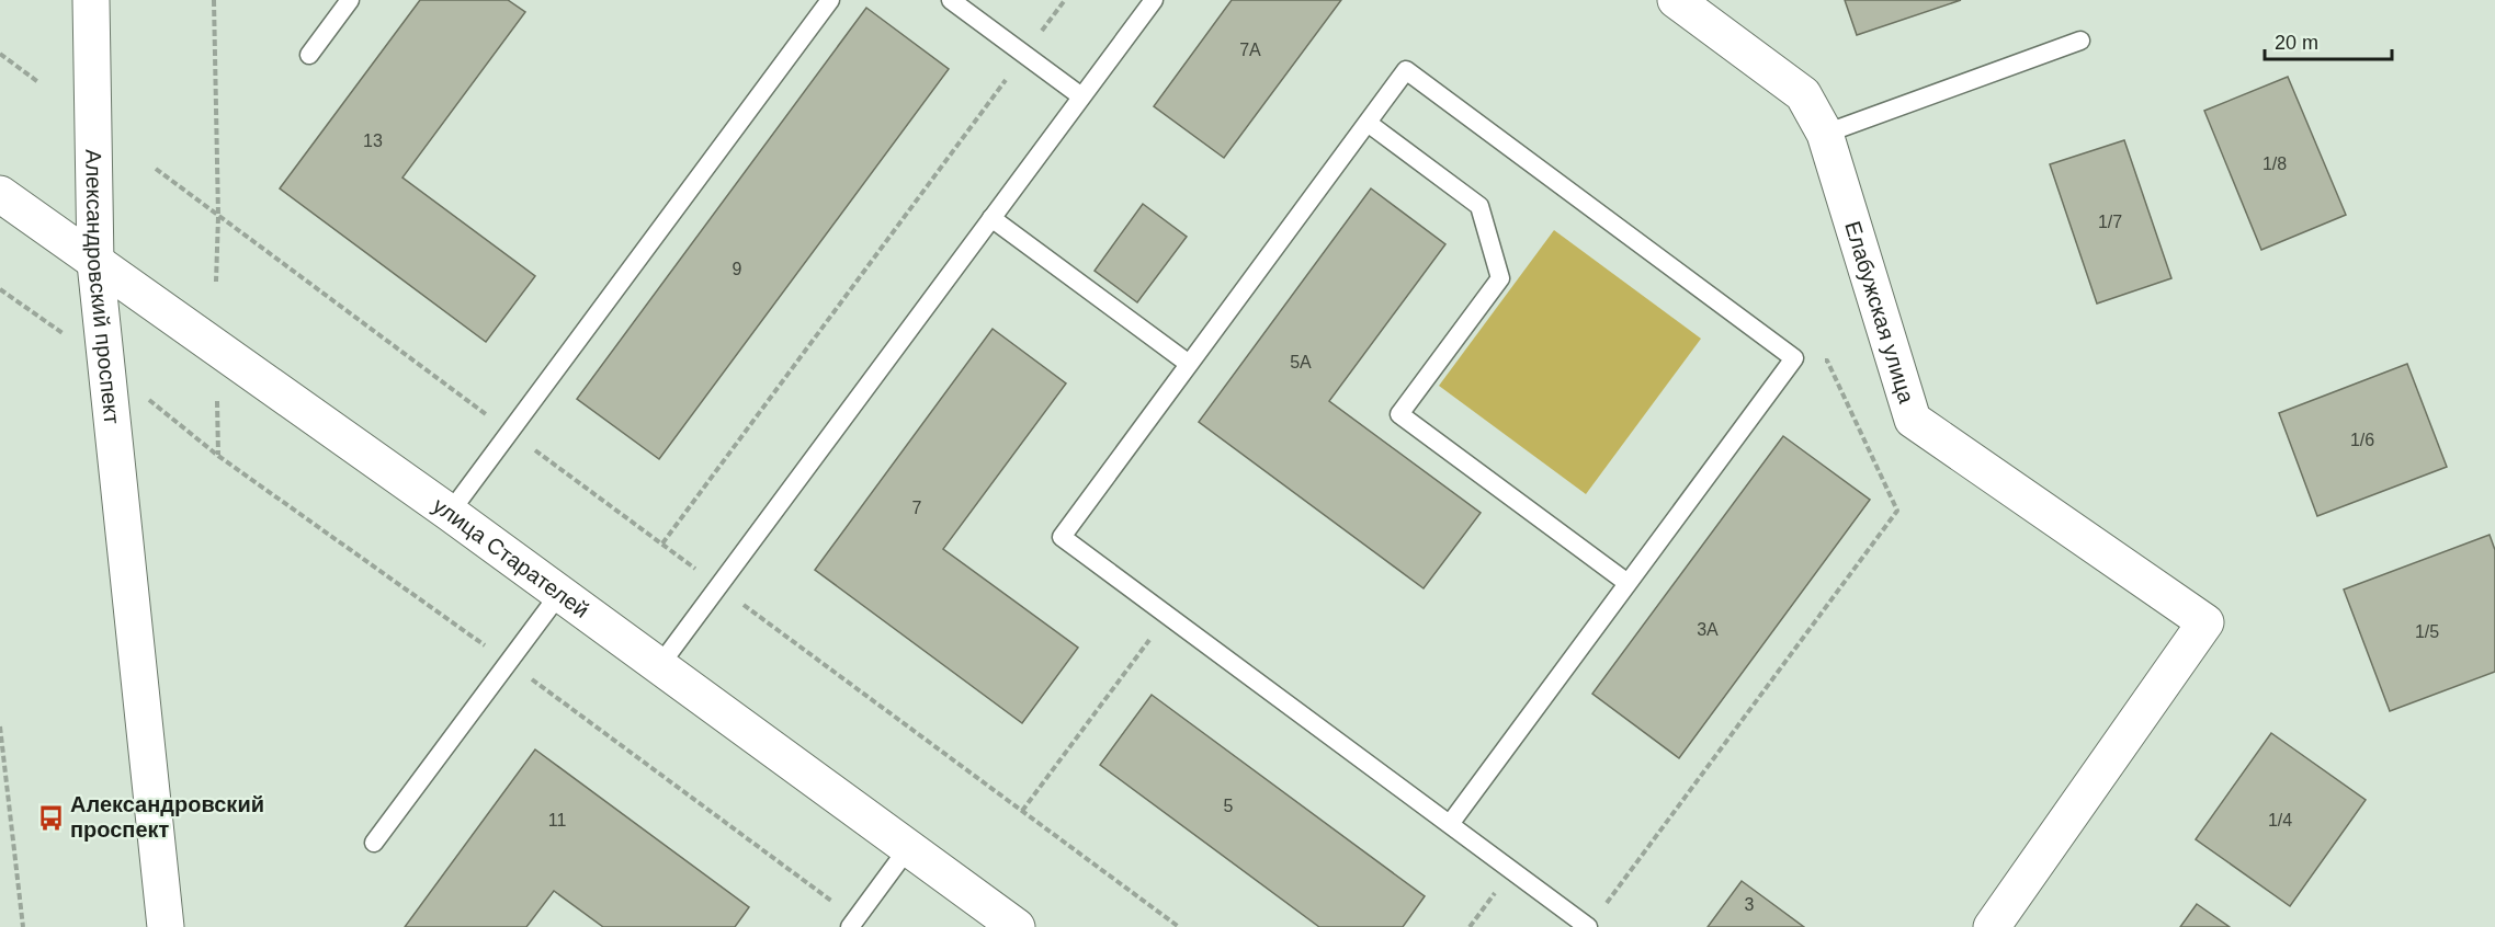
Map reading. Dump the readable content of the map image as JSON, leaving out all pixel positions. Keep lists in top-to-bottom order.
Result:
{
  "streets": {
    "street": ["Александровский проспект", "Елабужская улица", "улица Старателей"]
  },
  "crossings": [
    ["Александровский проспект", "улица Старателей"]
  ],
  "places": {
    "bus stop": ["Александровский проспект"]
  },
  "house_numbers": [
    "7А",
    "13",
    "1/8",
    "1/7",
    "9",
    "5А",
    "1/6",
    "7",
    "3А",
    "1/5",
    "5",
    "11",
    "1/4",
    "3"
  ],
  "scale_bar": "20 m"
}
